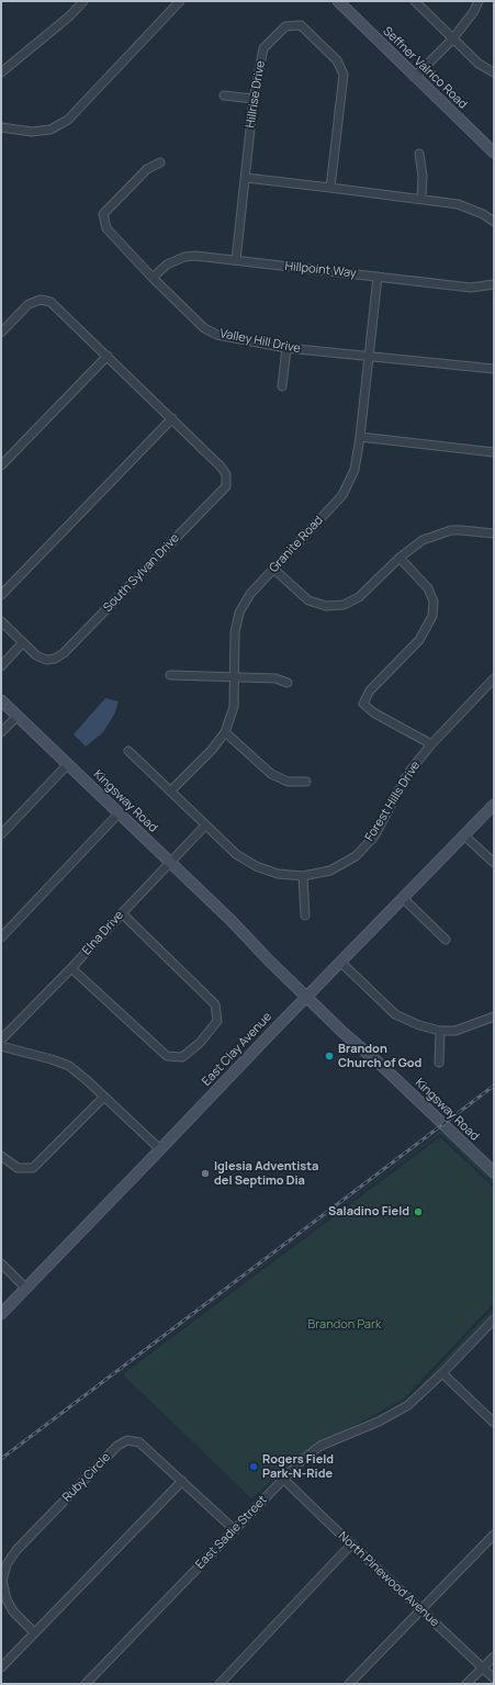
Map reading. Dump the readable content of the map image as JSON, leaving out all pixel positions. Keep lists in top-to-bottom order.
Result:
{
  "streets": {
    "street": [
      "Seffner Valrico Road",
      "Hillrise Drive",
      "Hillpoint Way",
      "Valley Hill Drive",
      "Granite Road",
      "South Sylvan Drive",
      "Kingsway Road",
      "Forest Hills Drive",
      "Elna Drive",
      "East Clay Avenue",
      "Ruby Circle",
      "East Sadie Street",
      "North Pinewood Avenue"
    ]
  },
  "crossings": [
    ["Hillrise Drive", "Hillpoint Way"],
    ["Hillpoint Way", "Valley Hill Drive"],
    ["Hillpoint Way", "Granite Road"],
    ["Valley Hill Drive", "Granite Road"],
    ["Granite Road", "Forest Hills Drive"],
    ["Kingsway Road", "Elna Drive"],
    ["Kingsway Road", "East Clay Avenue"],
    ["Forest Hills Drive", "Elna Drive"],
    ["Ruby Circle", "East Sadie Street"],
    ["East Sadie Street", "North Pinewood Avenue"]
  ],
  "parks": ["Brandon Park"],
  "places": [
    "Brandon Church of God",
    "Iglesia Adventista del Septimo Dia",
    "Saladino Field",
    "Rogers Field Park-N-Ride"
  ]
}
